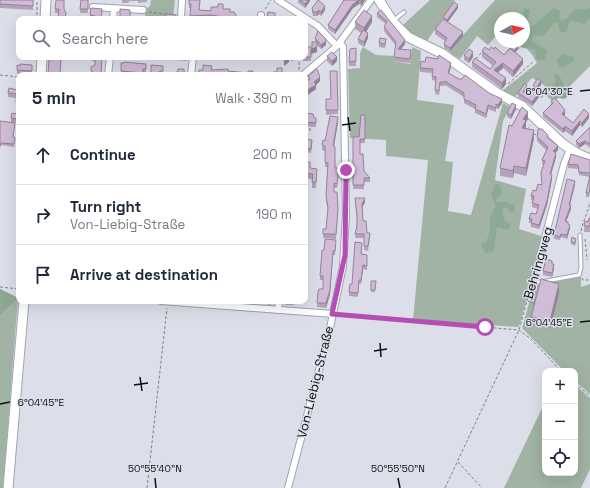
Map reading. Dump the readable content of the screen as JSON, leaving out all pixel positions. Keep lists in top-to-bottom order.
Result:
{
  "streets": {
    "street": ["Behringweg", "Von-Liebig-Straße"]
  },
  "north": "right",
  "page": {
    "search": "Search here",
    "heading": ["5 min", "Walk · 390 m"],
    "list": [
      ["Continue", "200 m"],
      ["Turn right", "Von-Liebig-Straße", "190 m"],
      "Arrive at destination"
    ],
    "map_buttons": ["+", "−"]
  },
  "coordinates": [
    "6°04'30\"E",
    "6°04'45\"E",
    "50°55'40\"N",
    "50°55'50\"N"
  ]
}
